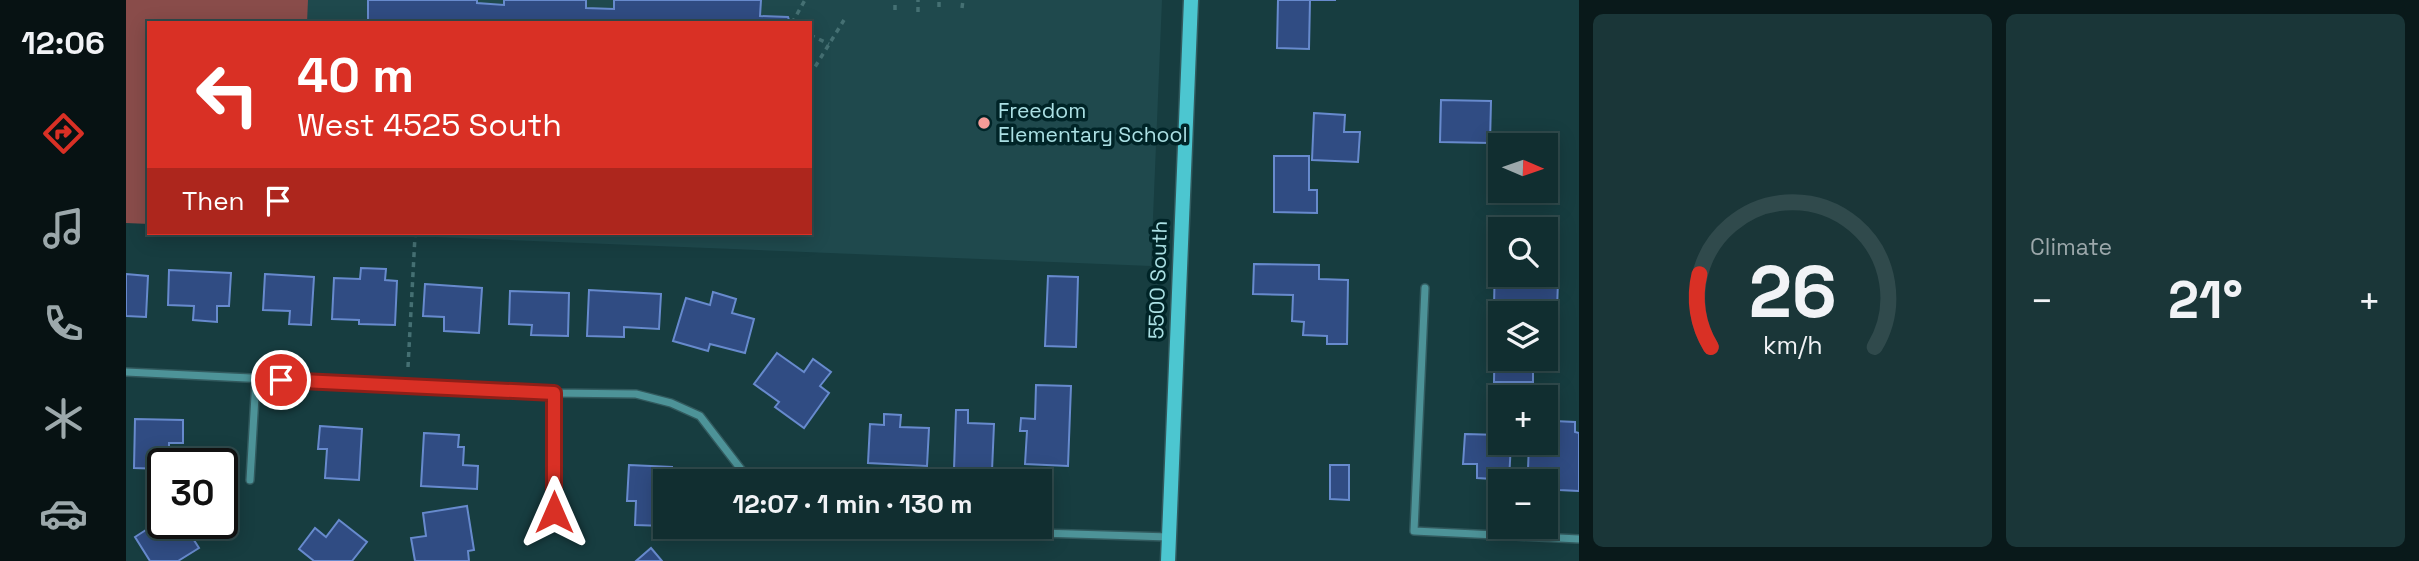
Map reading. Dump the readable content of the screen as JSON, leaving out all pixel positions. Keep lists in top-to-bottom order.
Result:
{
  "streets": {
    "main road": ["5500 South"]
  },
  "places": ["Freedom Elementary School"],
  "north": "right",
  "page": {
    "tabs": "12:06",
    "tile": "Climate",
    "turn": ["40 m", "West 4525 South"],
    "map_buttons": ["+", "−"],
    "then": "Then",
    "heat": ["−", "21°", "+"],
    "limit": "30",
    "trip": "12:07 · 1 min · 130 m",
    "gauge": ["26", "km/h"]
  }
}
